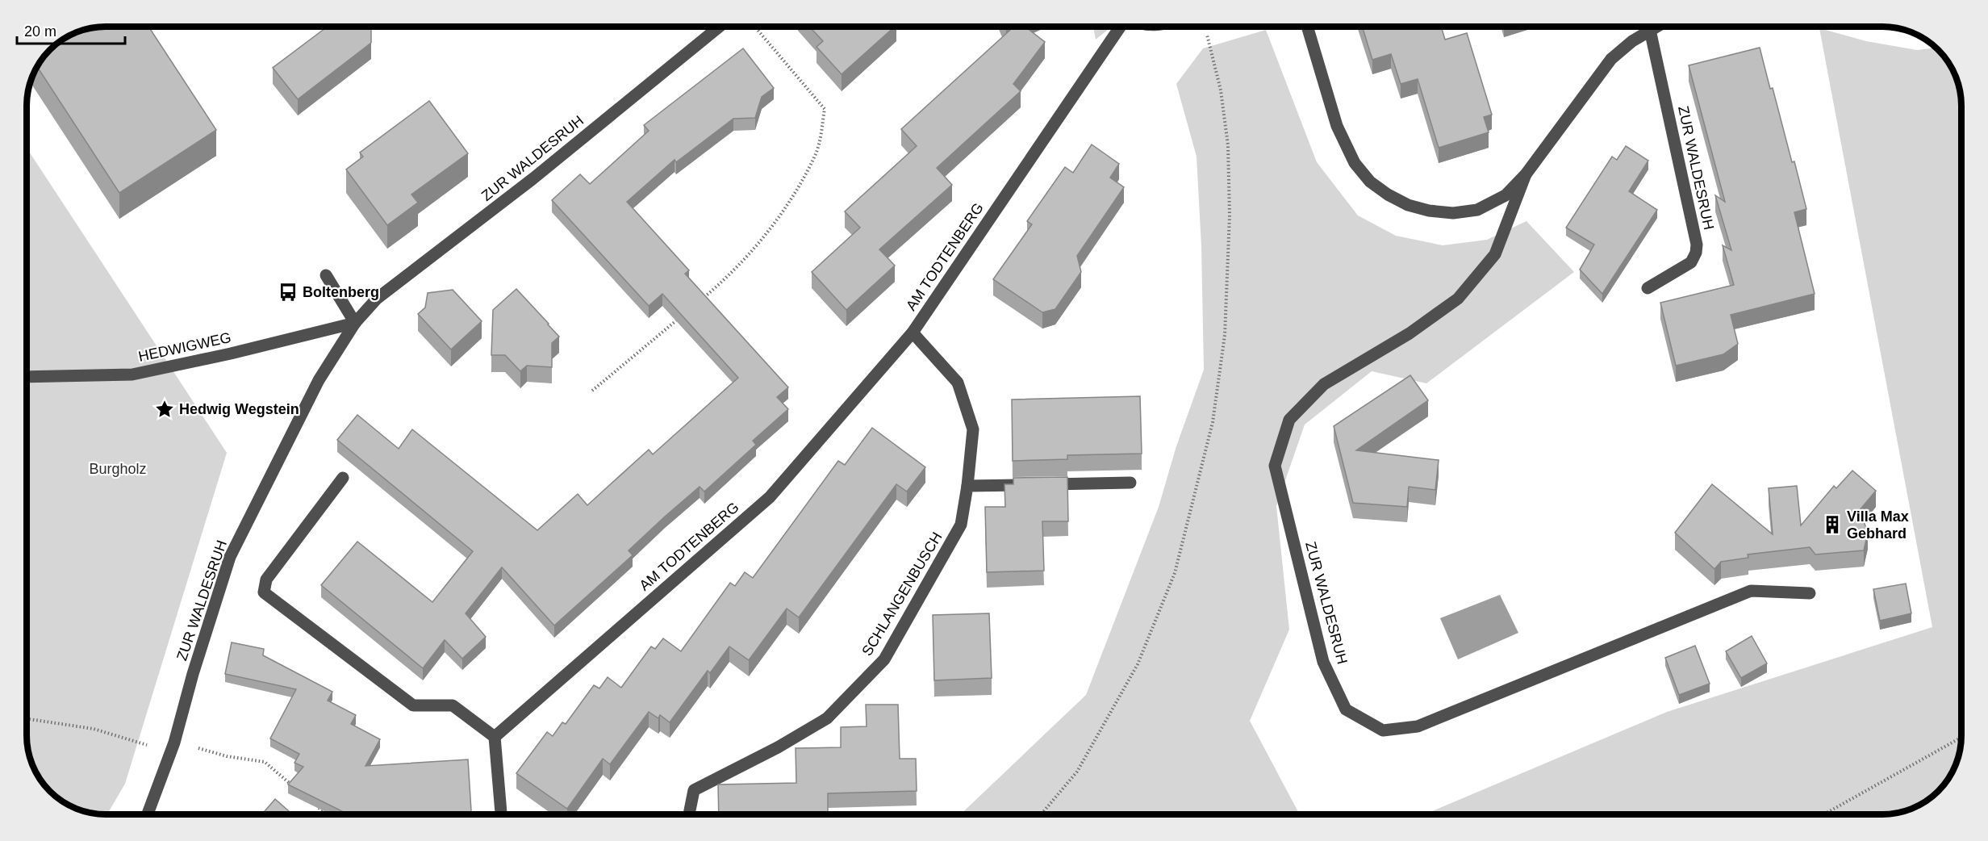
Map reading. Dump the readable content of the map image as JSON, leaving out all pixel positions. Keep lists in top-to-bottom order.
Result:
{
  "streets": {
    "street": [
      "ZUR WALDESRUH",
      "AM TODTENBERG",
      "HEDWIGWEG",
      "SCHLANGENBUSCH"
    ]
  },
  "crossings": [
    ["ZUR WALDESRUH", "HEDWIGWEG"],
    ["AM TODTENBERG", "SCHLANGENBUSCH"]
  ],
  "parks": ["Burgholz"],
  "places": {
    "bus stop": ["Boltenberg"],
    "place": ["Hedwig Wegstein"],
    "building": ["Villa Max Gebhard"]
  },
  "scale_bar": "20 m"
}
